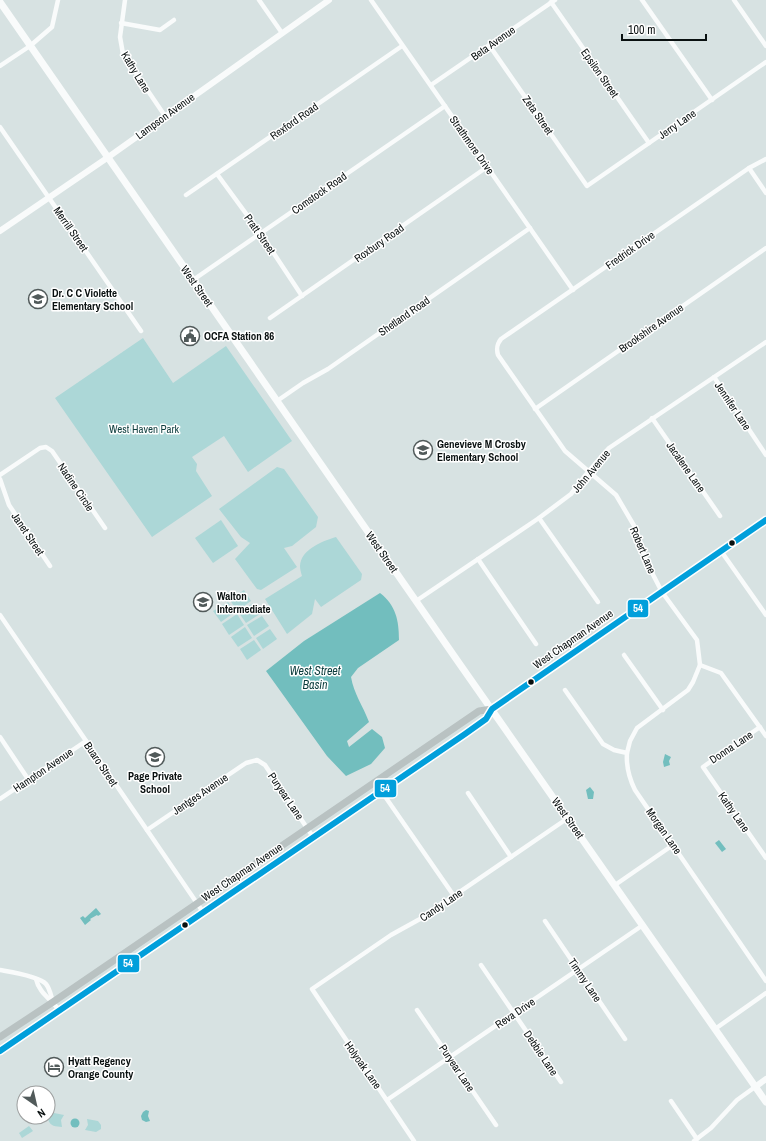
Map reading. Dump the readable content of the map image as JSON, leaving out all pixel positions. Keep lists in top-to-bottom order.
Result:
{
  "streets": {
    "main road": ["West Street", "West Chapman Avenue"],
    "street": [
      "Beta Avenue",
      "Kathy Lane",
      "Epsilon Street",
      "Zeta Street",
      "Lampson Avenue",
      "Rexford Road",
      "Jerry Lane",
      "Strathmore Drive",
      "Comstock Road",
      "Merrill Street",
      "Pratt Street",
      "Roxbury Road",
      "Fredrick Drive",
      "Shetland Road",
      "Brookshire Avenue",
      "Jennifer Lane",
      "Jacalene Lane",
      "John Avenue",
      "Nadine Circle",
      "Janet Street",
      "Robert Lane",
      "Donna Lane",
      "Buaro Street",
      "Hampton Avenue",
      "Jentges Avenue",
      "Puryear Lane",
      "Morgan Lane",
      "Candy Lane",
      "Timmy Lane",
      "Reva Drive",
      "Debbie Lane",
      "Holyoak Lane"
    ]
  },
  "crossings": [
    ["Beta Avenue", "Epsilon Street"],
    ["Beta Avenue", "Zeta Street"],
    ["Beta Avenue", "Strathmore Drive"],
    ["Kathy Lane", "Lampson Avenue"],
    ["Kathy Lane", "Donna Lane"],
    ["Epsilon Street", "Jerry Lane"],
    ["Zeta Street", "Jerry Lane"],
    ["Lampson Avenue", "Merrill Street"],
    ["Lampson Avenue", "West Street"],
    ["Rexford Road", "Strathmore Drive"],
    ["Rexford Road", "Pratt Street"],
    ["Strathmore Drive", "Comstock Road"],
    ["Strathmore Drive", "Roxbury Road"],
    ["Strathmore Drive", "Fredrick Drive"],
    ["Strathmore Drive", "Shetland Road"],
    ["Comstock Road", "Pratt Street"],
    ["Comstock Road", "West Street"],
    ["Pratt Street", "Roxbury Road"],
    ["Fredrick Drive", "Robert Lane"],
    ["West Street", "Shetland Road"],
    ["West Street", "John Avenue"],
    ["West Street", "West Chapman Avenue"],
    ["West Street", "Candy Lane"],
    ["West Street", "Reva Drive"],
    ["Brookshire Avenue", "Robert Lane"],
    ["Jennifer Lane", "John Avenue"],
    ["Jacalene Lane", "John Avenue"],
    ["John Avenue", "Robert Lane"],
    ["Robert Lane", "West Chapman Avenue"],
    ["West Chapman Avenue", "Buaro Street"],
    ["West Chapman Avenue", "Puryear Lane"],
    ["Buaro Street", "Hampton Avenue"],
    ["Buaro Street", "Jentges Avenue"],
    ["Jentges Avenue", "Puryear Lane"],
    ["Puryear Lane", "Reva Drive"],
    ["Candy Lane", "Holyoak Lane"],
    ["Timmy Lane", "Reva Drive"],
    ["Reva Drive", "Debbie Lane"],
    ["Reva Drive", "Holyoak Lane"]
  ],
  "water": ["West Street Basin"],
  "parks": ["West Haven Park"],
  "places": {
    "school or university": [
      "Dr. C C Violette Elementary School",
      "Genevieve M Crosby Elementary School",
      "Walton Intermediate",
      "Page Private School"
    ],
    "public building": ["OCFA Station 86"],
    "hotel": ["Hyatt Regency Orange County"]
  },
  "lines": ["transit line 54"],
  "scale_bar": "100 m",
  "north": "bottom right"
}
